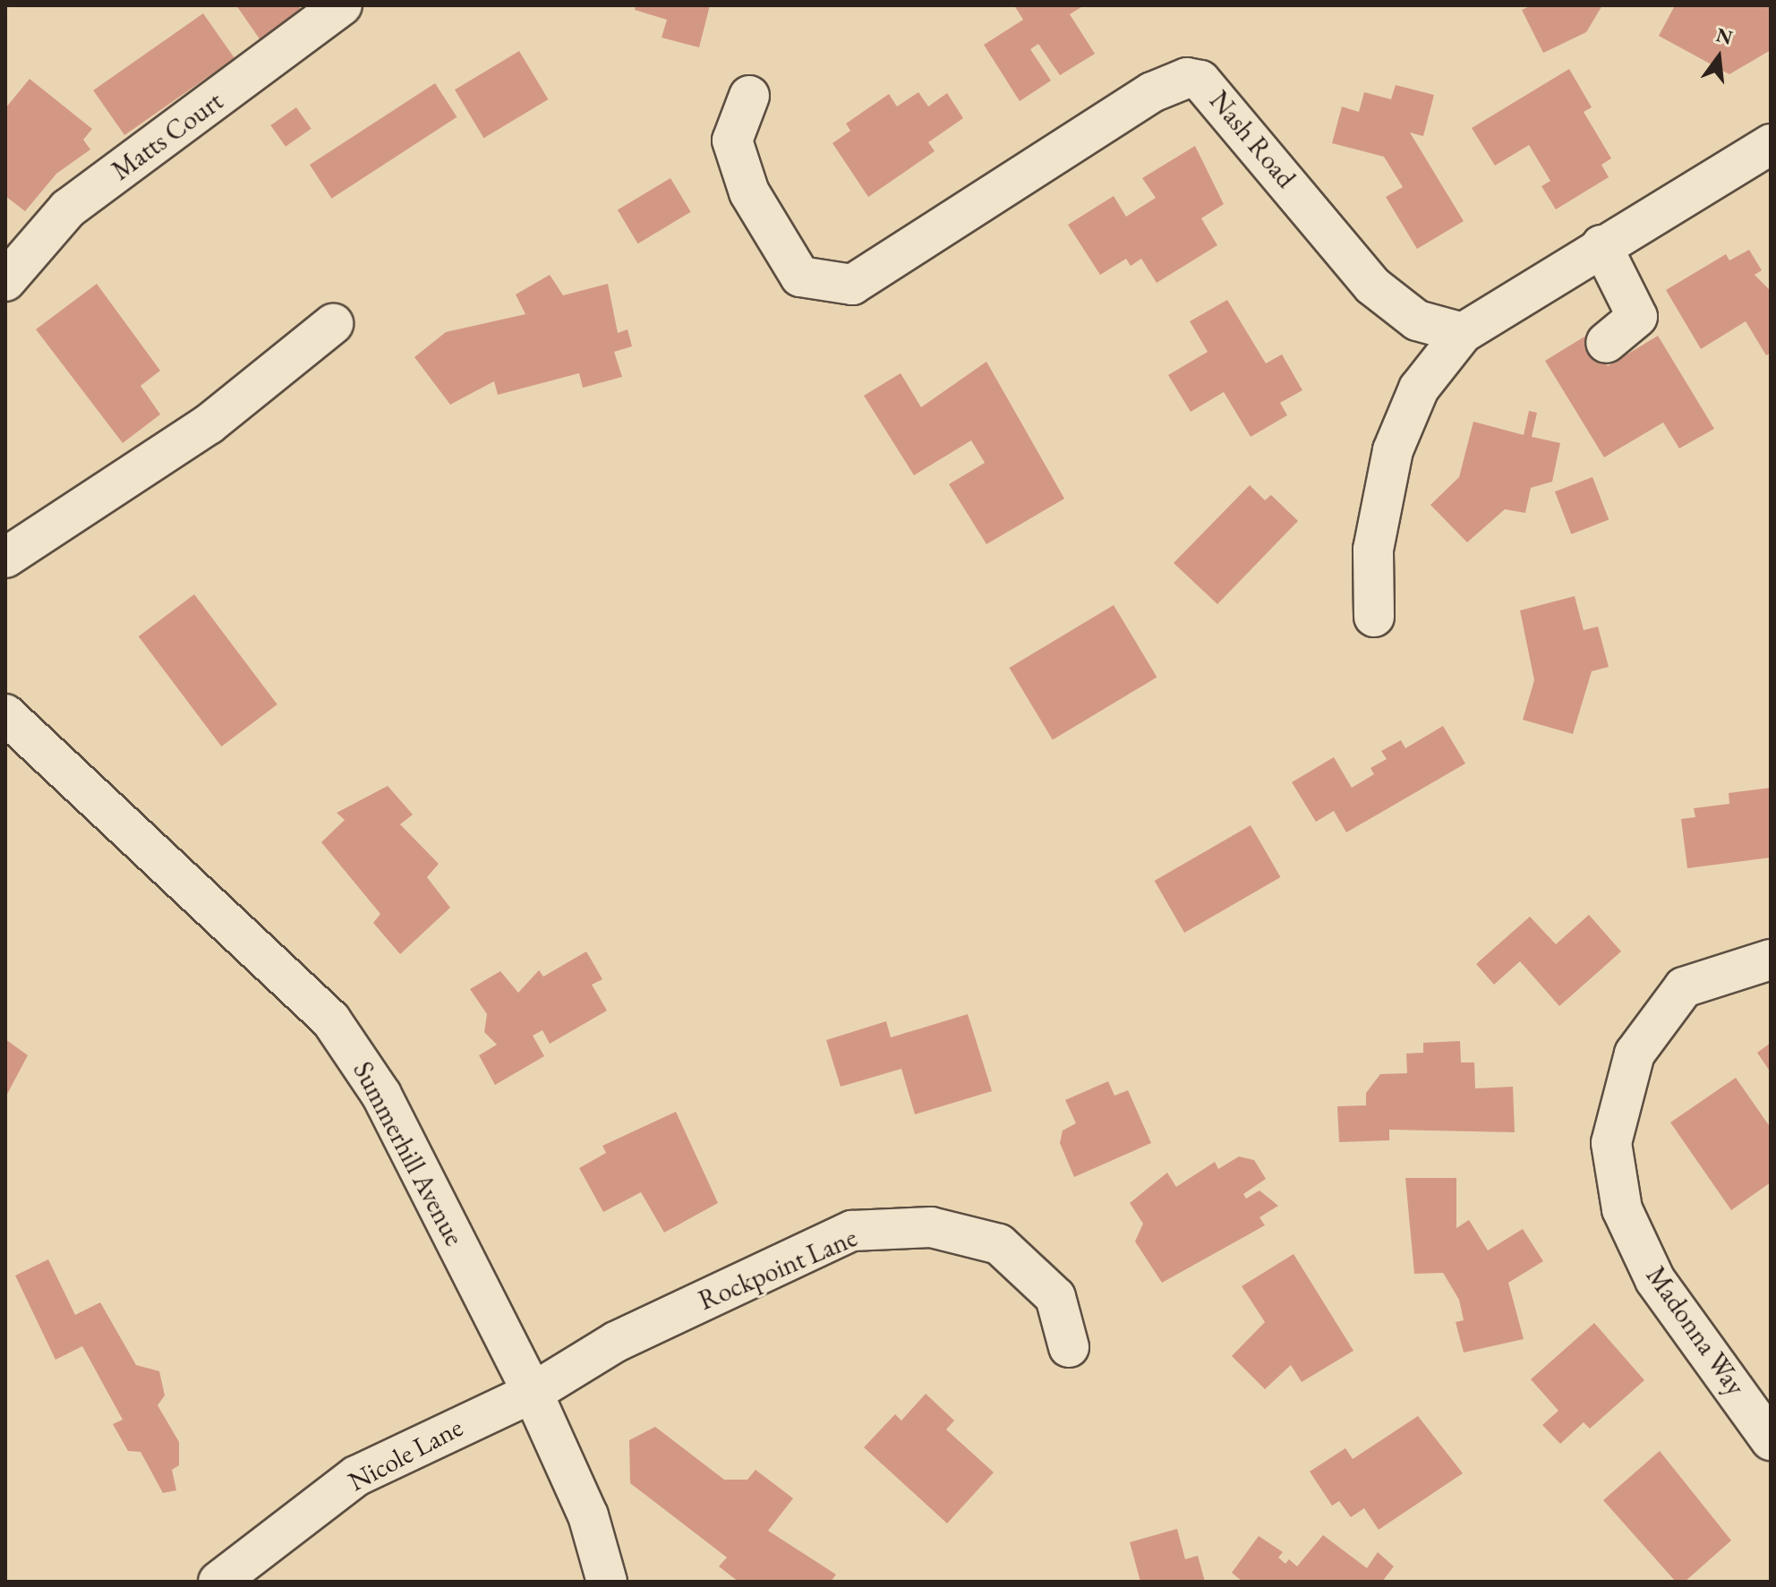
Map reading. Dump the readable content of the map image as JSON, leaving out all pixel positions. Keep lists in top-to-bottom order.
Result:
{
  "streets": {
    "street": [
      "Matts Court",
      "Nash Road",
      "Summerhill Avenue",
      "Rockpoint Lane",
      "Madonna Way",
      "Nicole Lane"
    ]
  },
  "crossings": [
    ["Summerhill Avenue", "Rockpoint Lane"],
    ["Summerhill Avenue", "Nicole Lane"],
    ["Rockpoint Lane", "Nicole Lane"]
  ],
  "north": "top"
}
